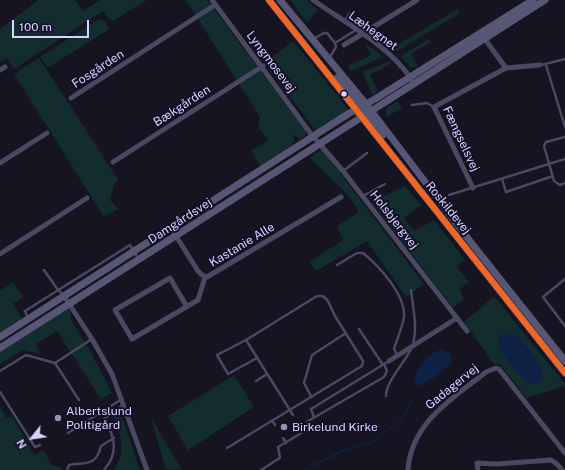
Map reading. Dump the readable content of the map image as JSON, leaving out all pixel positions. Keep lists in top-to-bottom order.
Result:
{
  "streets": {
    "street": [
      "Læhegnet",
      "Lyngmosevej",
      "Fosgården",
      "Bækgården",
      "Fængselsvej",
      "Roskildevej",
      "Holsbjergvej",
      "Damgårdsvej",
      "Kastanie Alle",
      "Gadagervej"
    ]
  },
  "crossings": [
    ["Læhegnet", "Damgårdsvej"],
    ["Lyngmosevej", "Fosgården"],
    ["Lyngmosevej", "Bækgården"],
    ["Lyngmosevej", "Holsbjergvej"],
    ["Lyngmosevej", "Damgårdsvej"],
    ["Roskildevej", "Damgårdsvej"],
    ["Holsbjergvej", "Damgårdsvej"],
    ["Damgårdsvej", "Kastanie Alle"]
  ],
  "places": ["Albertslund Politigård", "Birkelund Kirke"],
  "scale_bar": "100 m",
  "north": "bottom left"
}
